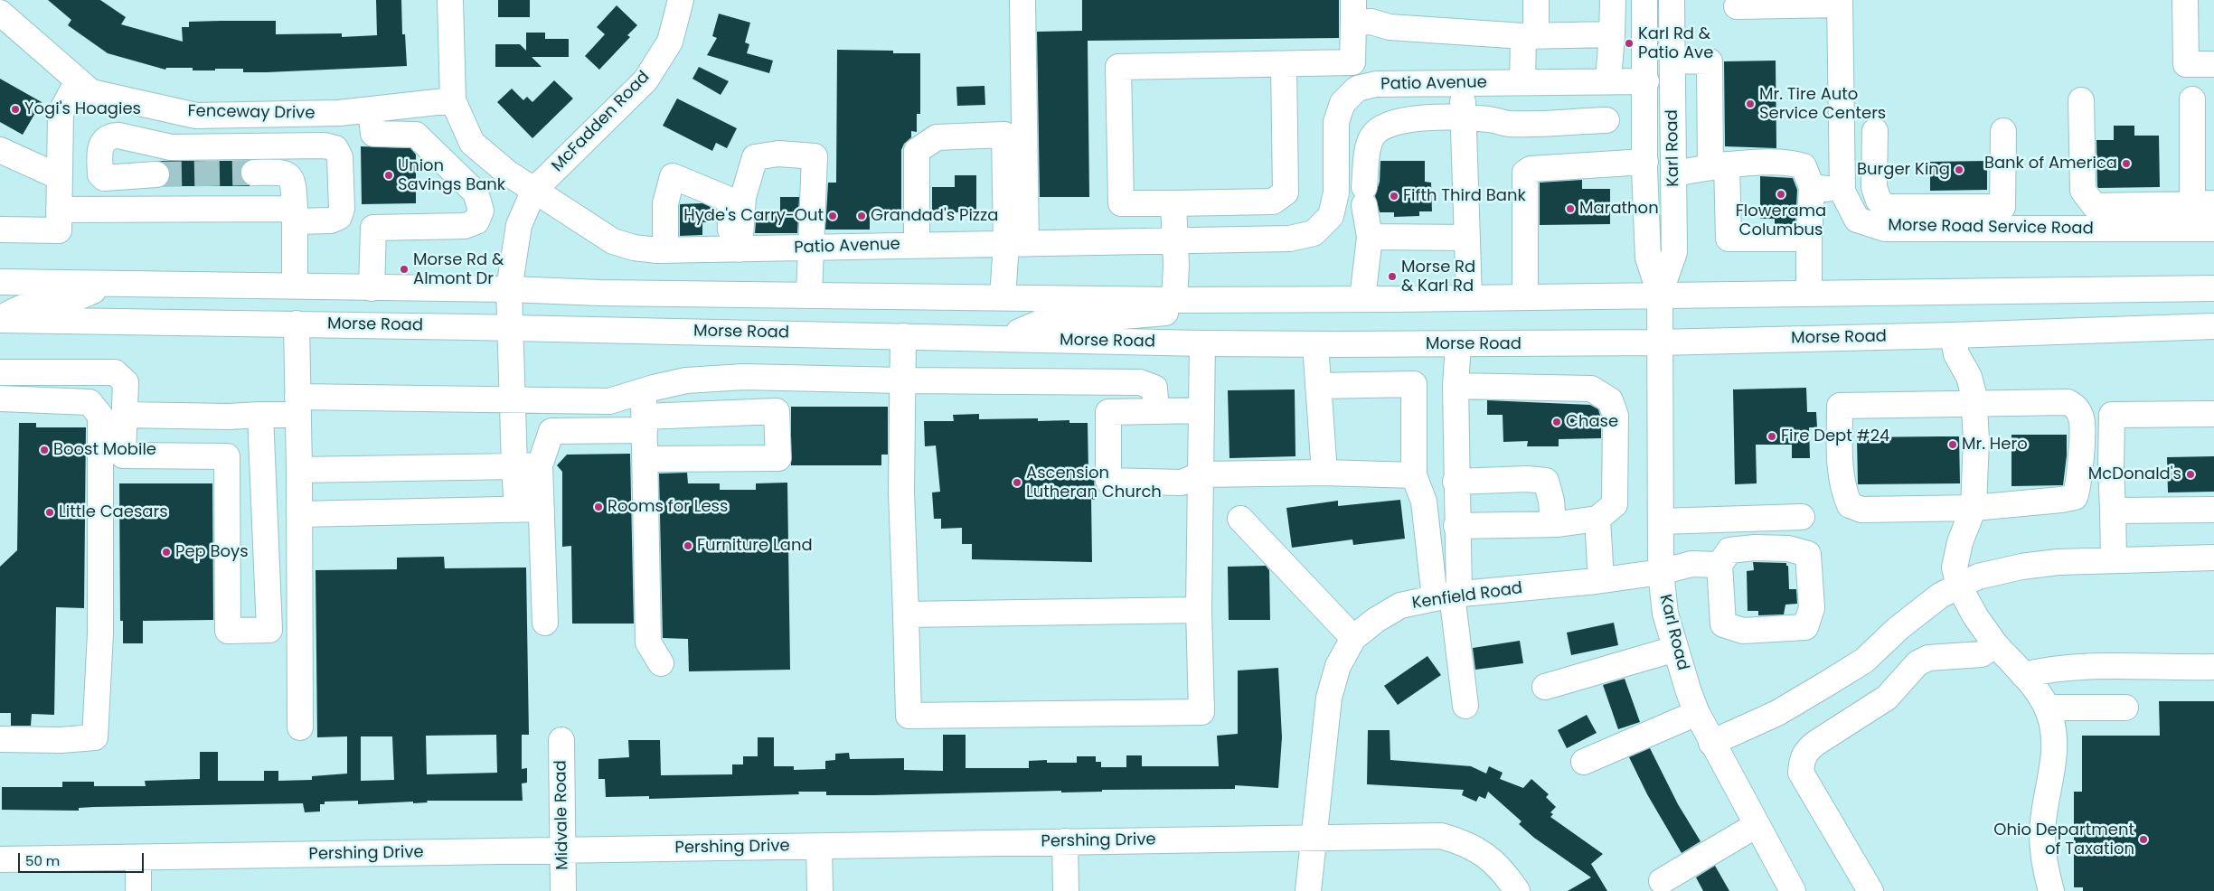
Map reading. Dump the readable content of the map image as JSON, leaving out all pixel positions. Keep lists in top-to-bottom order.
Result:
{
  "streets": {
    "main road": [
      "Patio Avenue",
      "Fenceway Drive",
      "McFadden Road",
      "Karl Road",
      "Morse Road Service Road",
      "Morse Road",
      "Kenfield Road",
      "Midvale Road",
      "Pershing Drive"
    ]
  },
  "crossings": [
    ["Patio Avenue", "Fenceway Drive"],
    ["Patio Avenue", "McFadden Road"],
    ["Patio Avenue", "Karl Road"],
    ["Karl Road", "Morse Road"],
    ["Karl Road", "Kenfield Road"],
    ["Kenfield Road", "Pershing Drive"],
    ["Midvale Road", "Pershing Drive"]
  ],
  "places": [
    "Karl Rd & Patio Ave",
    "Mr. Tire Auto Service Centers",
    "Yogi's Hoagies",
    "Bank of America",
    "Burger King",
    "Union Savings Bank",
    "Flowerama Columbus",
    "Fifth Third Bank",
    "Marathon",
    "Hyde's Carry-Out",
    "Grandad's Pizza",
    "Morse Rd & Almont Dr",
    "Morse Rd & Karl Rd",
    "Chase",
    "Fire Dept #24",
    "Mr. Hero",
    "Boost Mobile",
    "McDonald's",
    "Ascension Lutheran Church",
    "Rooms for Less",
    "Little Caesars",
    "Furniture Land",
    "Pep Boys",
    "Ohio Department of Taxation"
  ],
  "scale_bar": "50 m"
}
